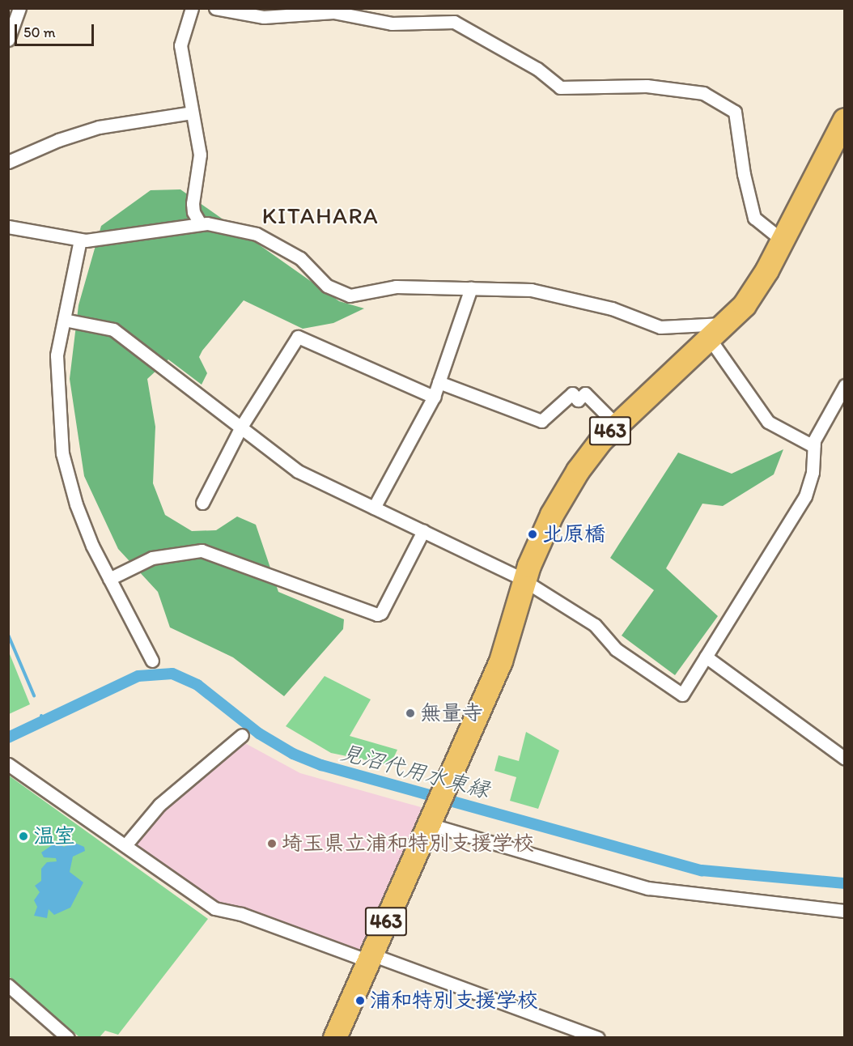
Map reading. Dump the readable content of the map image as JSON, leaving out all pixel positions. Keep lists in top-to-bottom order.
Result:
{
  "streets": {
    "highway": ["463"]
  },
  "districts": ["KITAHARA"],
  "water": ["見沼代用水東縁"],
  "places": [
    "北原橋",
    "無量寺",
    "温室",
    "埼玉県立浦和特別支援学校",
    "浦和特別支援学校"
  ],
  "scale_bar": "50 m"
}
